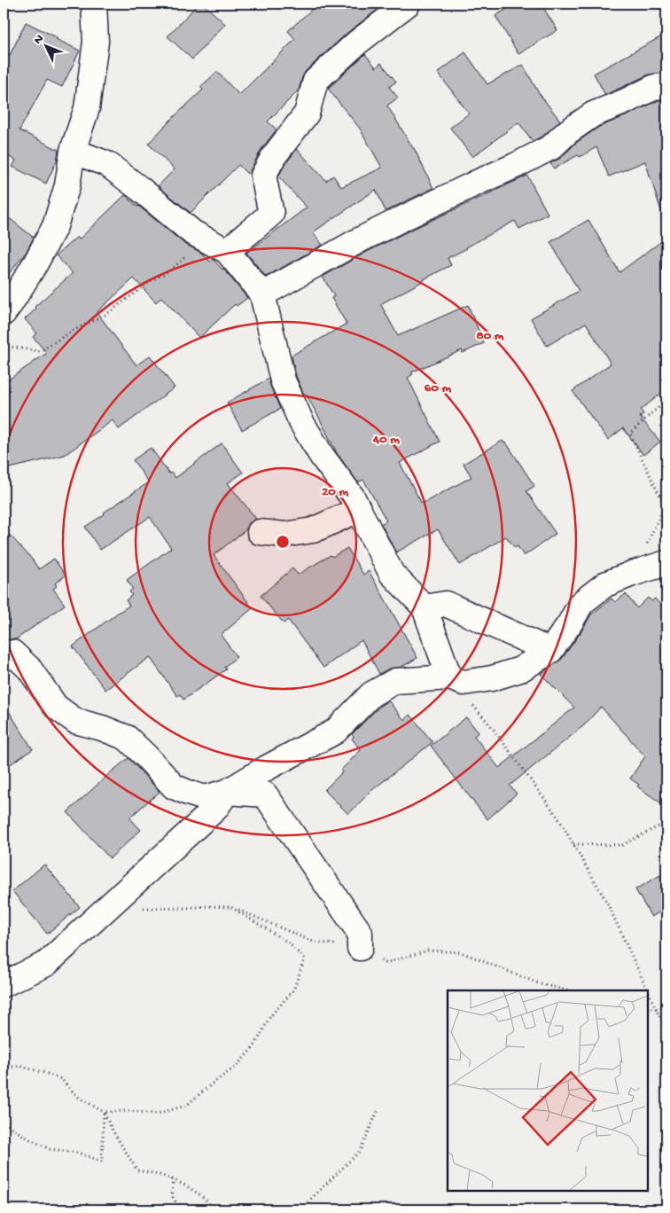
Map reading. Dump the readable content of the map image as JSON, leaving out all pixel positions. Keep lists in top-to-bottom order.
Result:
{
  "north": "top left",
  "rings": [
    "80 m",
    "60 m",
    "40 m",
    "20 m"
  ]
}
